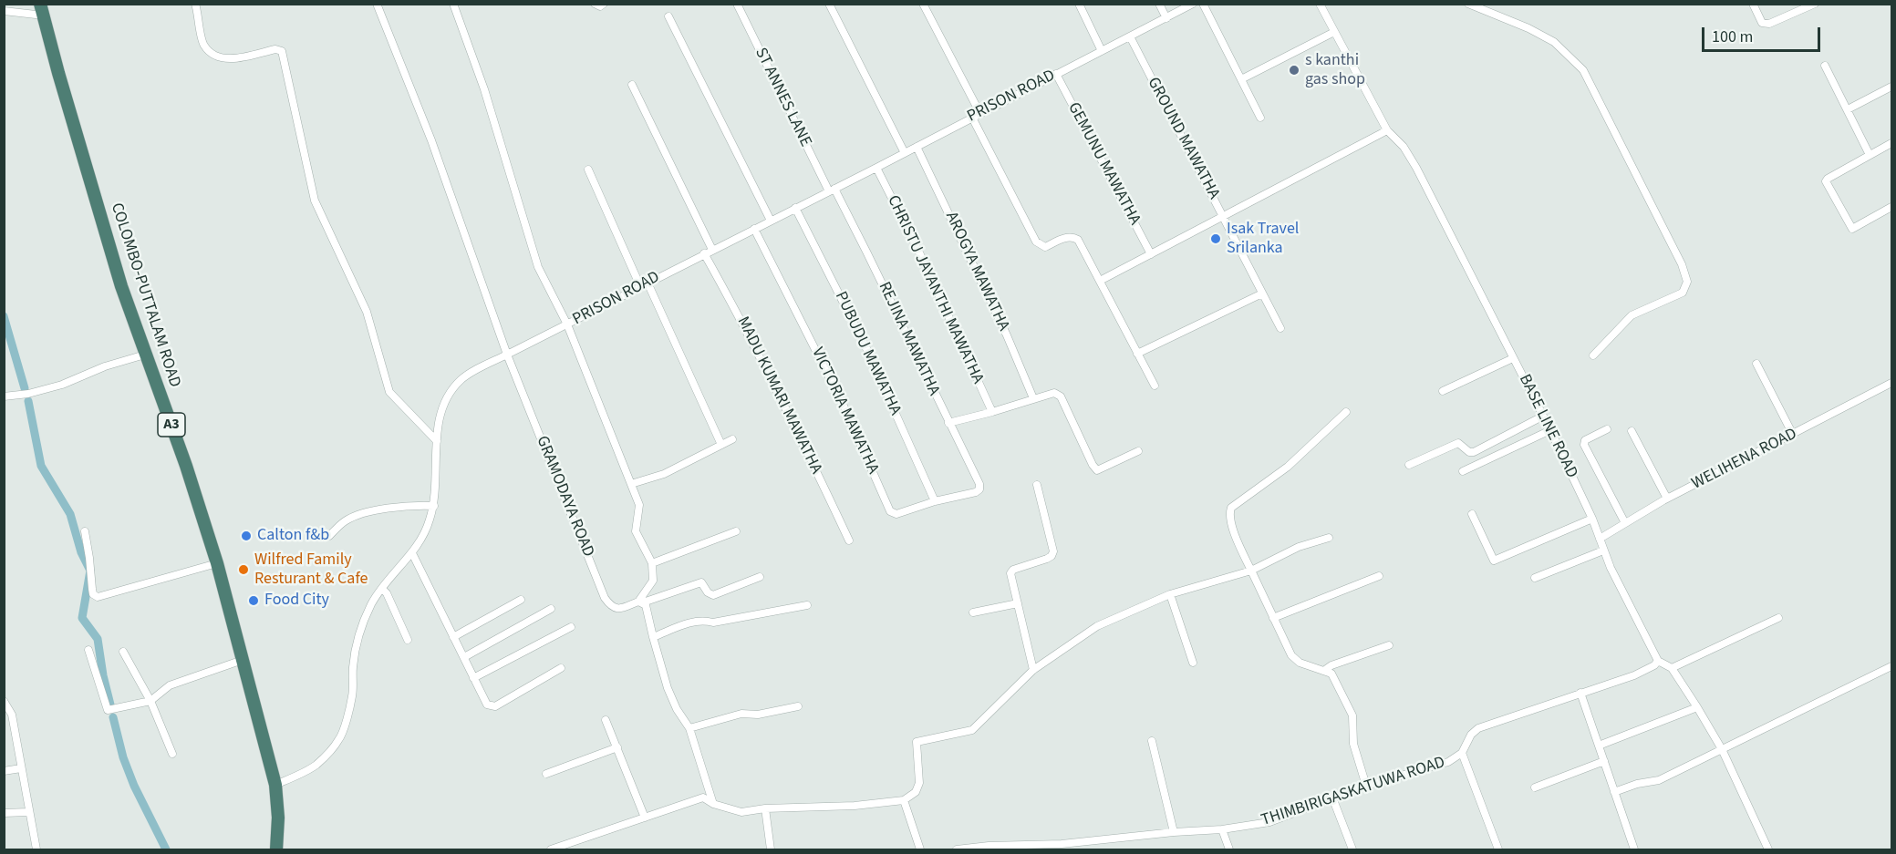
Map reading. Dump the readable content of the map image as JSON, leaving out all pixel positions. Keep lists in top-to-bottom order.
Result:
{
  "streets": {
    "highway": ["COLOMBO-PUTTALAM ROAD", "A3"],
    "street": [
      "PRISON ROAD",
      "ST ANNES LANE",
      "GROUND MAWATHA",
      "GEMUNU MAWATHA",
      "AROGYA MAWATHA",
      "CHRISTU JAYANTHI MAWATHA",
      "REJINA MAWATHA",
      "PUBUDU MAWATHA",
      "MADU KUMARI MAWATHA",
      "VICTORIA MAWATHA",
      "BASE LINE ROAD",
      "WELIHENA ROAD",
      "GRAMODAYA ROAD",
      "THIMBIRIGASKATUWA ROAD"
    ]
  },
  "crossings": [
    ["PRISON ROAD", "ST ANNES LANE"],
    ["PRISON ROAD", "GROUND MAWATHA"],
    ["PRISON ROAD", "GEMUNU MAWATHA"],
    ["PRISON ROAD", "AROGYA MAWATHA"],
    ["PRISON ROAD", "CHRISTU JAYANTHI MAWATHA"],
    ["PRISON ROAD", "COLOMBO-PUTTALAM ROAD"],
    ["PRISON ROAD", "REJINA MAWATHA"],
    ["PRISON ROAD", "PUBUDU MAWATHA"],
    ["PRISON ROAD", "MADU KUMARI MAWATHA"],
    ["PRISON ROAD", "VICTORIA MAWATHA"],
    ["PRISON ROAD", "GRAMODAYA ROAD"],
    ["ST ANNES LANE", "REJINA MAWATHA"],
    ["REJINA MAWATHA", "VICTORIA MAWATHA"],
    ["PUBUDU MAWATHA", "VICTORIA MAWATHA"],
    ["BASE LINE ROAD", "WELIHENA ROAD"],
    ["BASE LINE ROAD", "THIMBIRIGASKATUWA ROAD"]
  ],
  "places": [
    "s kanthi gas shop",
    "Isak Travel Srilanka",
    "Calton f&b",
    "Wilfred Family Resturant & Cafe",
    "Food City"
  ],
  "scale_bar": "100 m"
}
